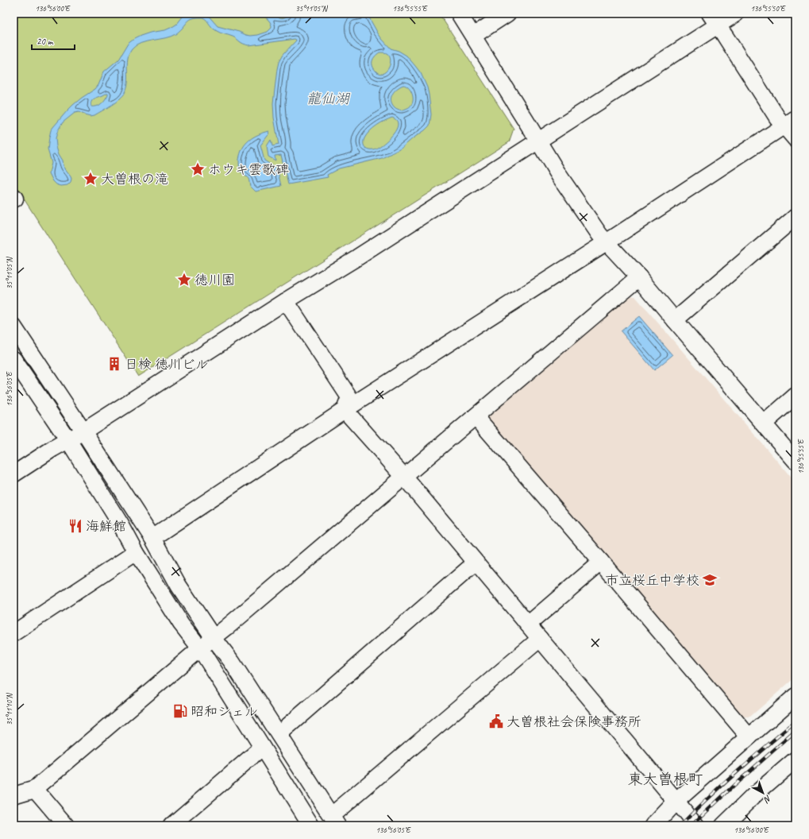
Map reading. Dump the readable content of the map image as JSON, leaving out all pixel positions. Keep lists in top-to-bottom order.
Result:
{
  "districts": ["東大曽根町"],
  "water": ["龍仙湖"],
  "places": {
    "place": ["ホウキ雲歌碑", "大曽根の滝", "徳川園"],
    "building": ["日検 徳川ビル"],
    "restaurant": ["海鮮館"],
    "school or university": ["市立桜丘中学校"],
    "fuel station": ["昭和シェル"],
    "public building": ["大曽根社会保険事務所"]
  },
  "scale_bar": "20 m",
  "north": "bottom right",
  "coordinates": [
    "136°56'00\"E",
    "35°11'05\"N",
    "136°55'55\"E",
    "136°55'50\"E",
    "136°56'05\"E",
    "35°11'10\"N"
  ]
}
